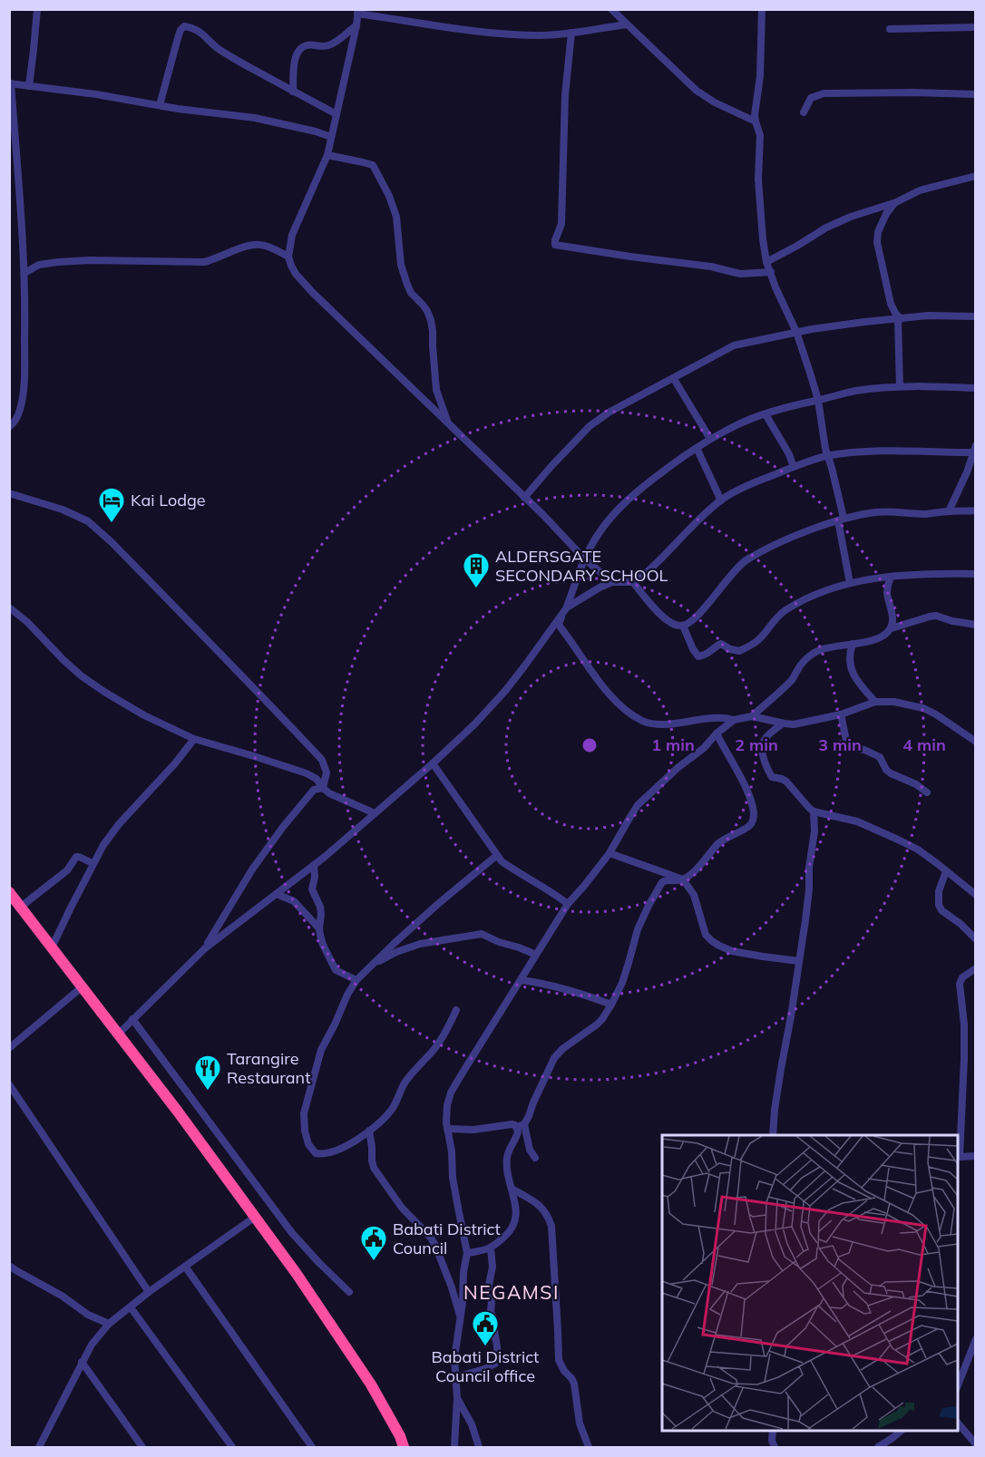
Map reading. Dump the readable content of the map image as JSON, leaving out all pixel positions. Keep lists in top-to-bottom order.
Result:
{
  "districts": ["NEGAMSI"],
  "places": {
    "hotel": ["Kai Lodge"],
    "building": ["ALDERSGATE SECONDARY SCHOOL"],
    "restaurant": ["Tarangire Restaurant"],
    "public building": ["Babati District Council", "Babati District Council office"]
  },
  "rings": [
    "1 min",
    "2 min",
    "3 min",
    "4 min"
  ]
}
